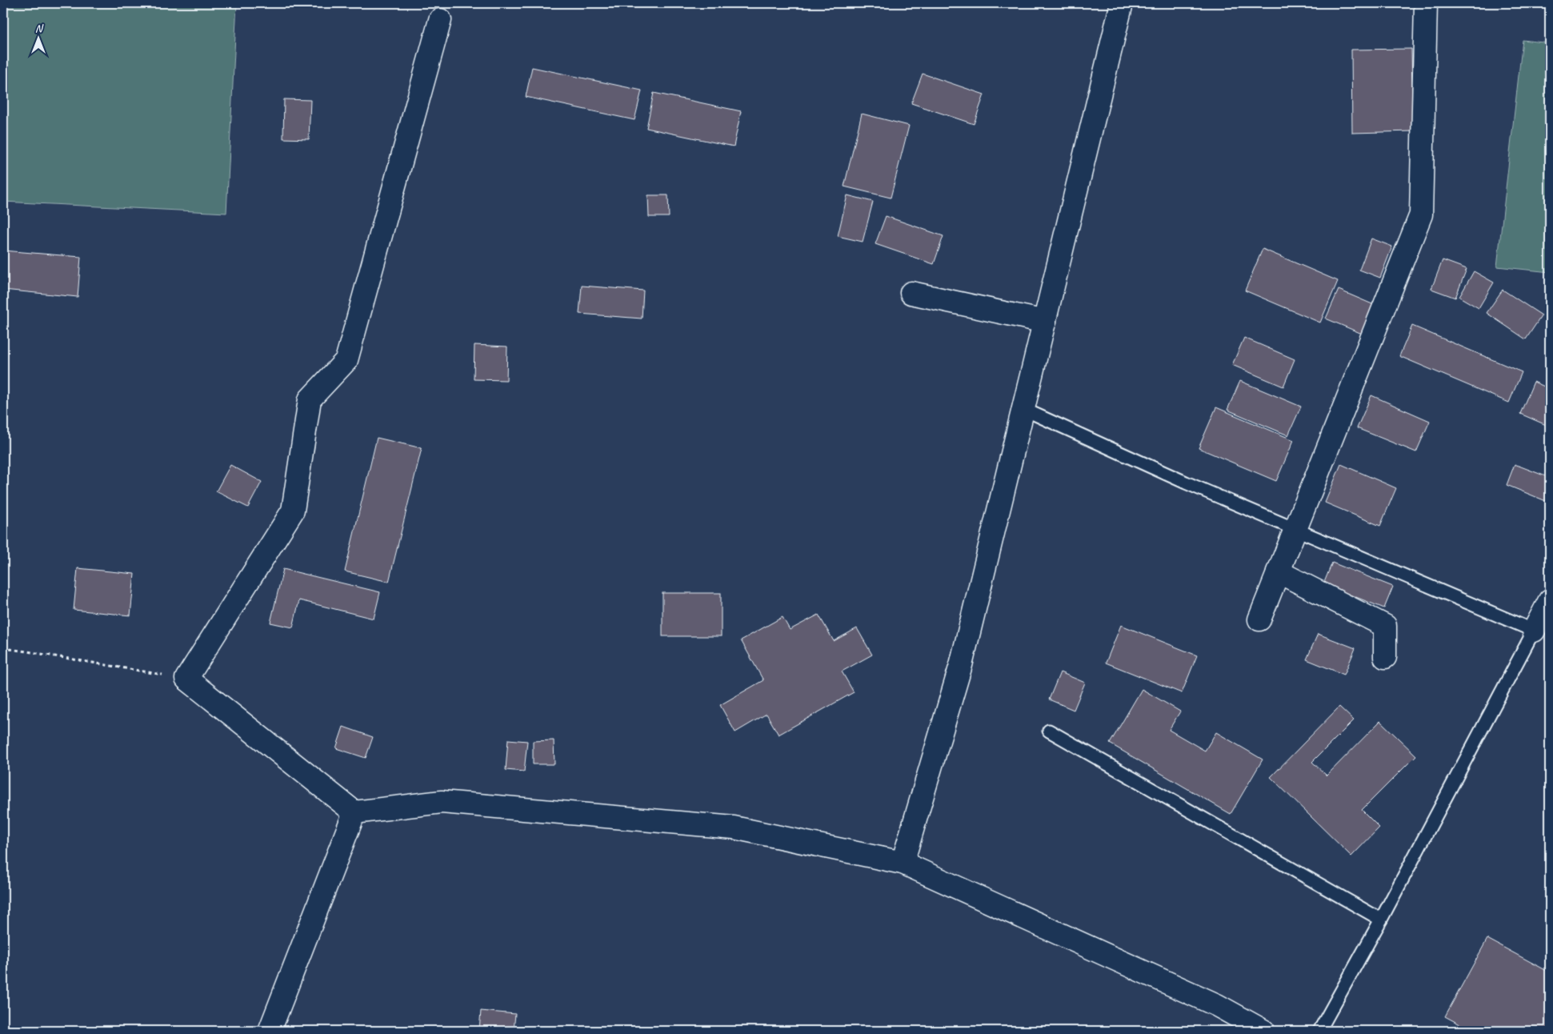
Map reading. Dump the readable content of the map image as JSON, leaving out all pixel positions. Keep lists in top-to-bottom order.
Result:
{
  "north": "top"
}
